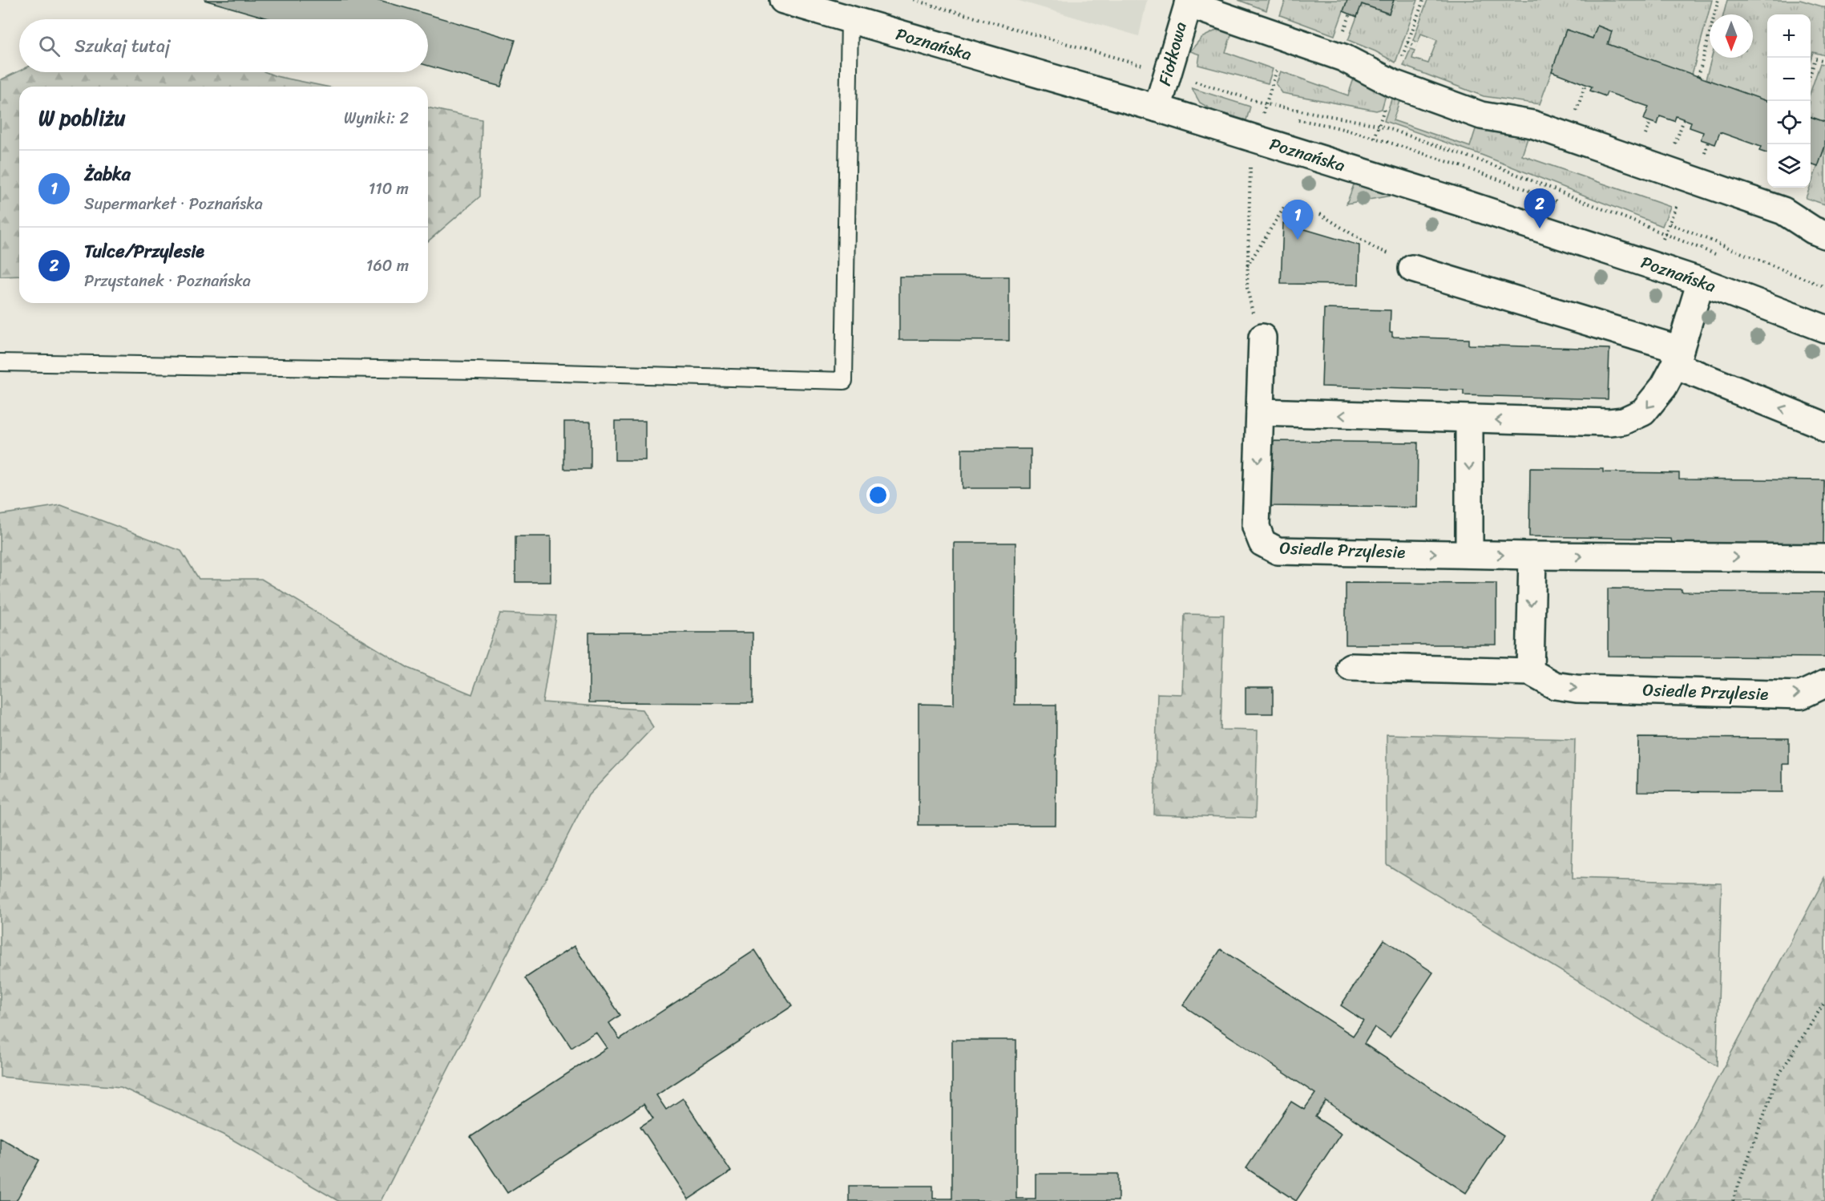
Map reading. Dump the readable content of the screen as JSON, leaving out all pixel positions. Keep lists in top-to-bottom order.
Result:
{
  "streets": {
    "street": ["Poznańska", "Fiołkowa", "Osiedle Przylesie"]
  },
  "crossings": [
    ["Poznańska", "Fiołkowa"]
  ],
  "north": "bottom",
  "page": {
    "map_buttons": ["+", "−"],
    "search": "Szukaj tutaj",
    "heading": ["W pobliżu", "Wyniki: 2"],
    "list": [
      {
        "mark": "1",
        "name": "Żabka",
        "note": "Supermarket · Poznańska",
        "value": "110 m"
      },
      {
        "mark": "2",
        "name": "Tulce/Przylesie",
        "note": "Przystanek · Poznańska",
        "value": "160 m"
      }
    ],
    "pins": ["2", "1"]
  }
}
